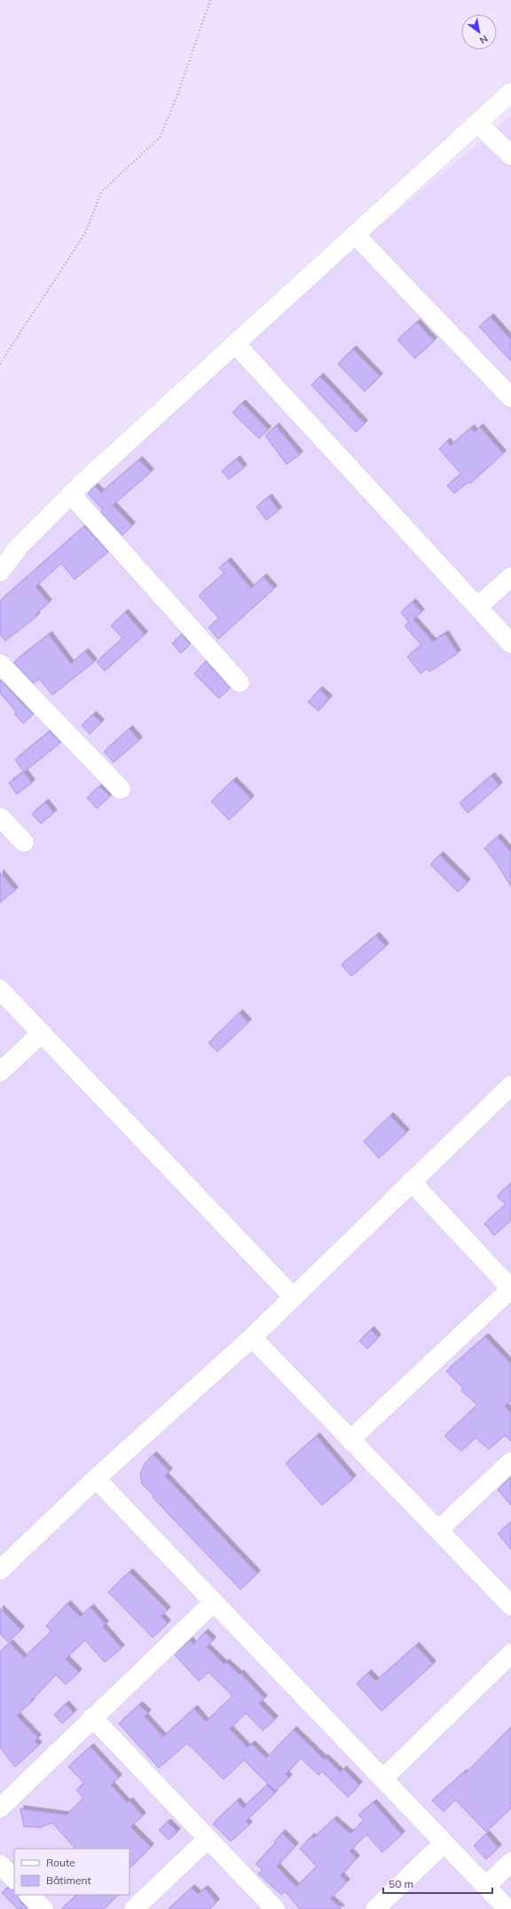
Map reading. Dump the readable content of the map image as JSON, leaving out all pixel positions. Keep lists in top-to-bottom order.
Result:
{
  "legend": ["Route", "Bâtiment"],
  "scale_bar": "50 m",
  "north": "bottom right"
}
